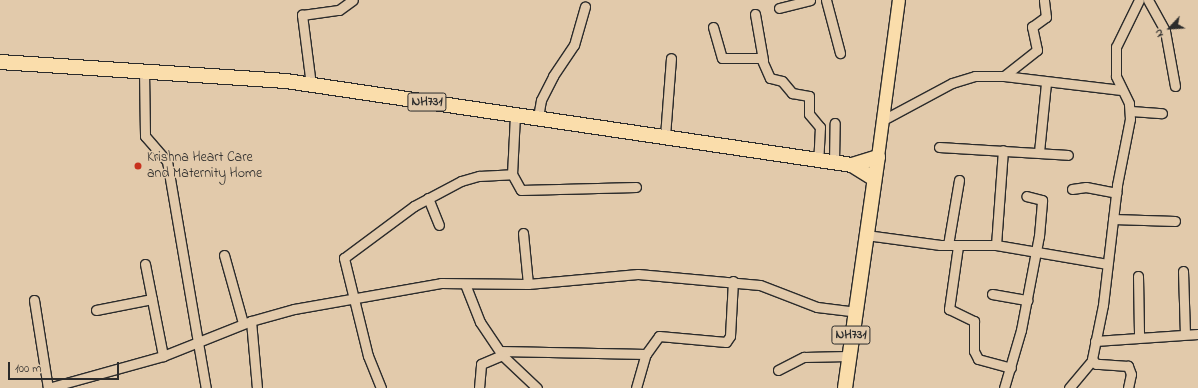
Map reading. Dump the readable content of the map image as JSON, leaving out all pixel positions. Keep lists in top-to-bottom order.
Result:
{
  "streets": {
    "highway": ["NH731"]
  },
  "places": ["Krishna Heart Care and Maternity Home"],
  "scale_bar": "100 m",
  "north": "bottom left"
}
